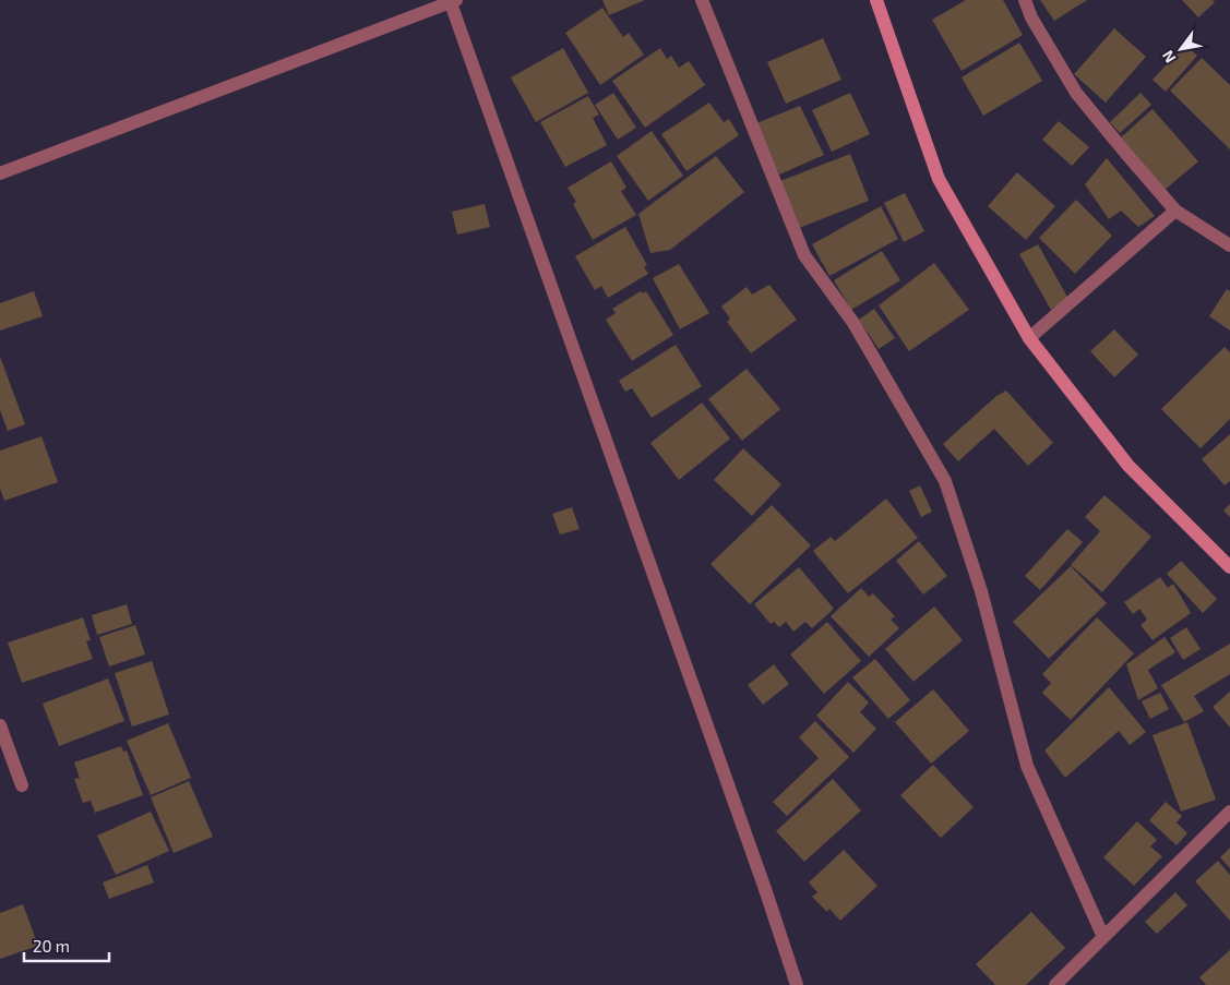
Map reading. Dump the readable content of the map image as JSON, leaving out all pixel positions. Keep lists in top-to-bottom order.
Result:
{
  "scale_bar": "20 m",
  "north": "bottom left"
}
